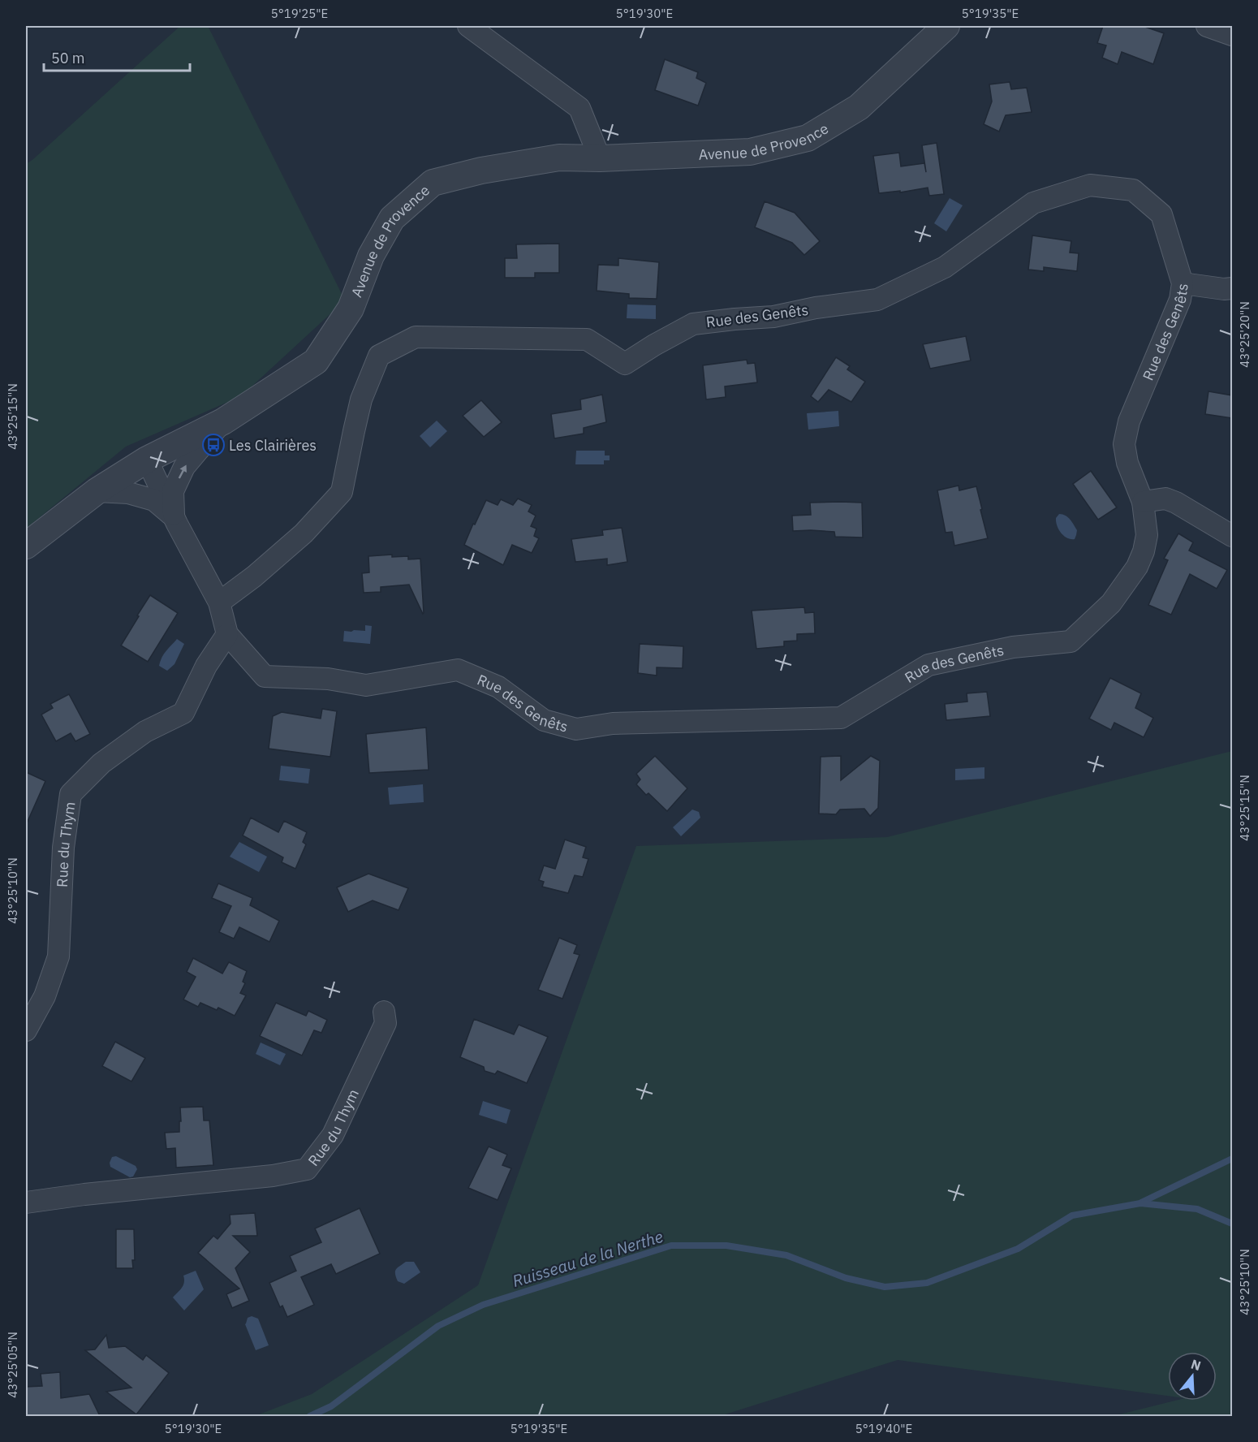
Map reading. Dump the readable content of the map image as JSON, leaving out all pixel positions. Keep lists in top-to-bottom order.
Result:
{
  "streets": {
    "street": ["Avenue de Provence", "Rue des Genêts", "Rue du Thym"]
  },
  "crossings": [
    ["Avenue de Provence", "Rue des Genêts"],
    ["Rue des Genêts", "Rue du Thym"]
  ],
  "water": ["Ruisseau de la Nerthe"],
  "places": {
    "bus stop": ["Les Clairières"]
  },
  "scale_bar": "50 m",
  "north": "top",
  "coordinates": [
    "5°19'25\"E",
    "5°19'30\"E",
    "5°19'35\"E",
    "43°25'20\"N",
    "43°25'15\"N",
    "43°25'10\"N",
    "43°25'05\"N",
    "5°19'40\"E"
  ]
}
